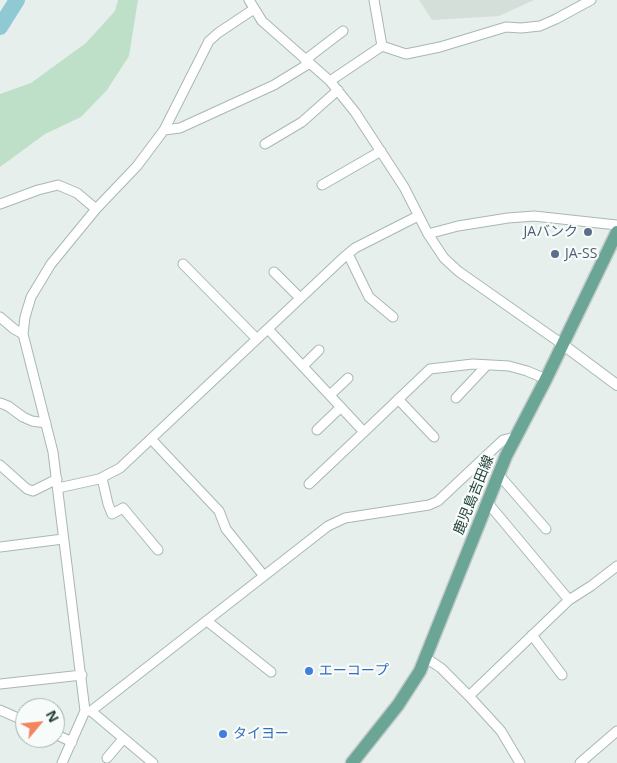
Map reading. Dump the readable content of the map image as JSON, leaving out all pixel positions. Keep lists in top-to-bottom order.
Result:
{
  "streets": {
    "main road": ["鹿児島吉田線"]
  },
  "places": [
    "JAバンク",
    "JA-SS",
    "エーコープ",
    "タイヨー"
  ],
  "north": "top right"
}
